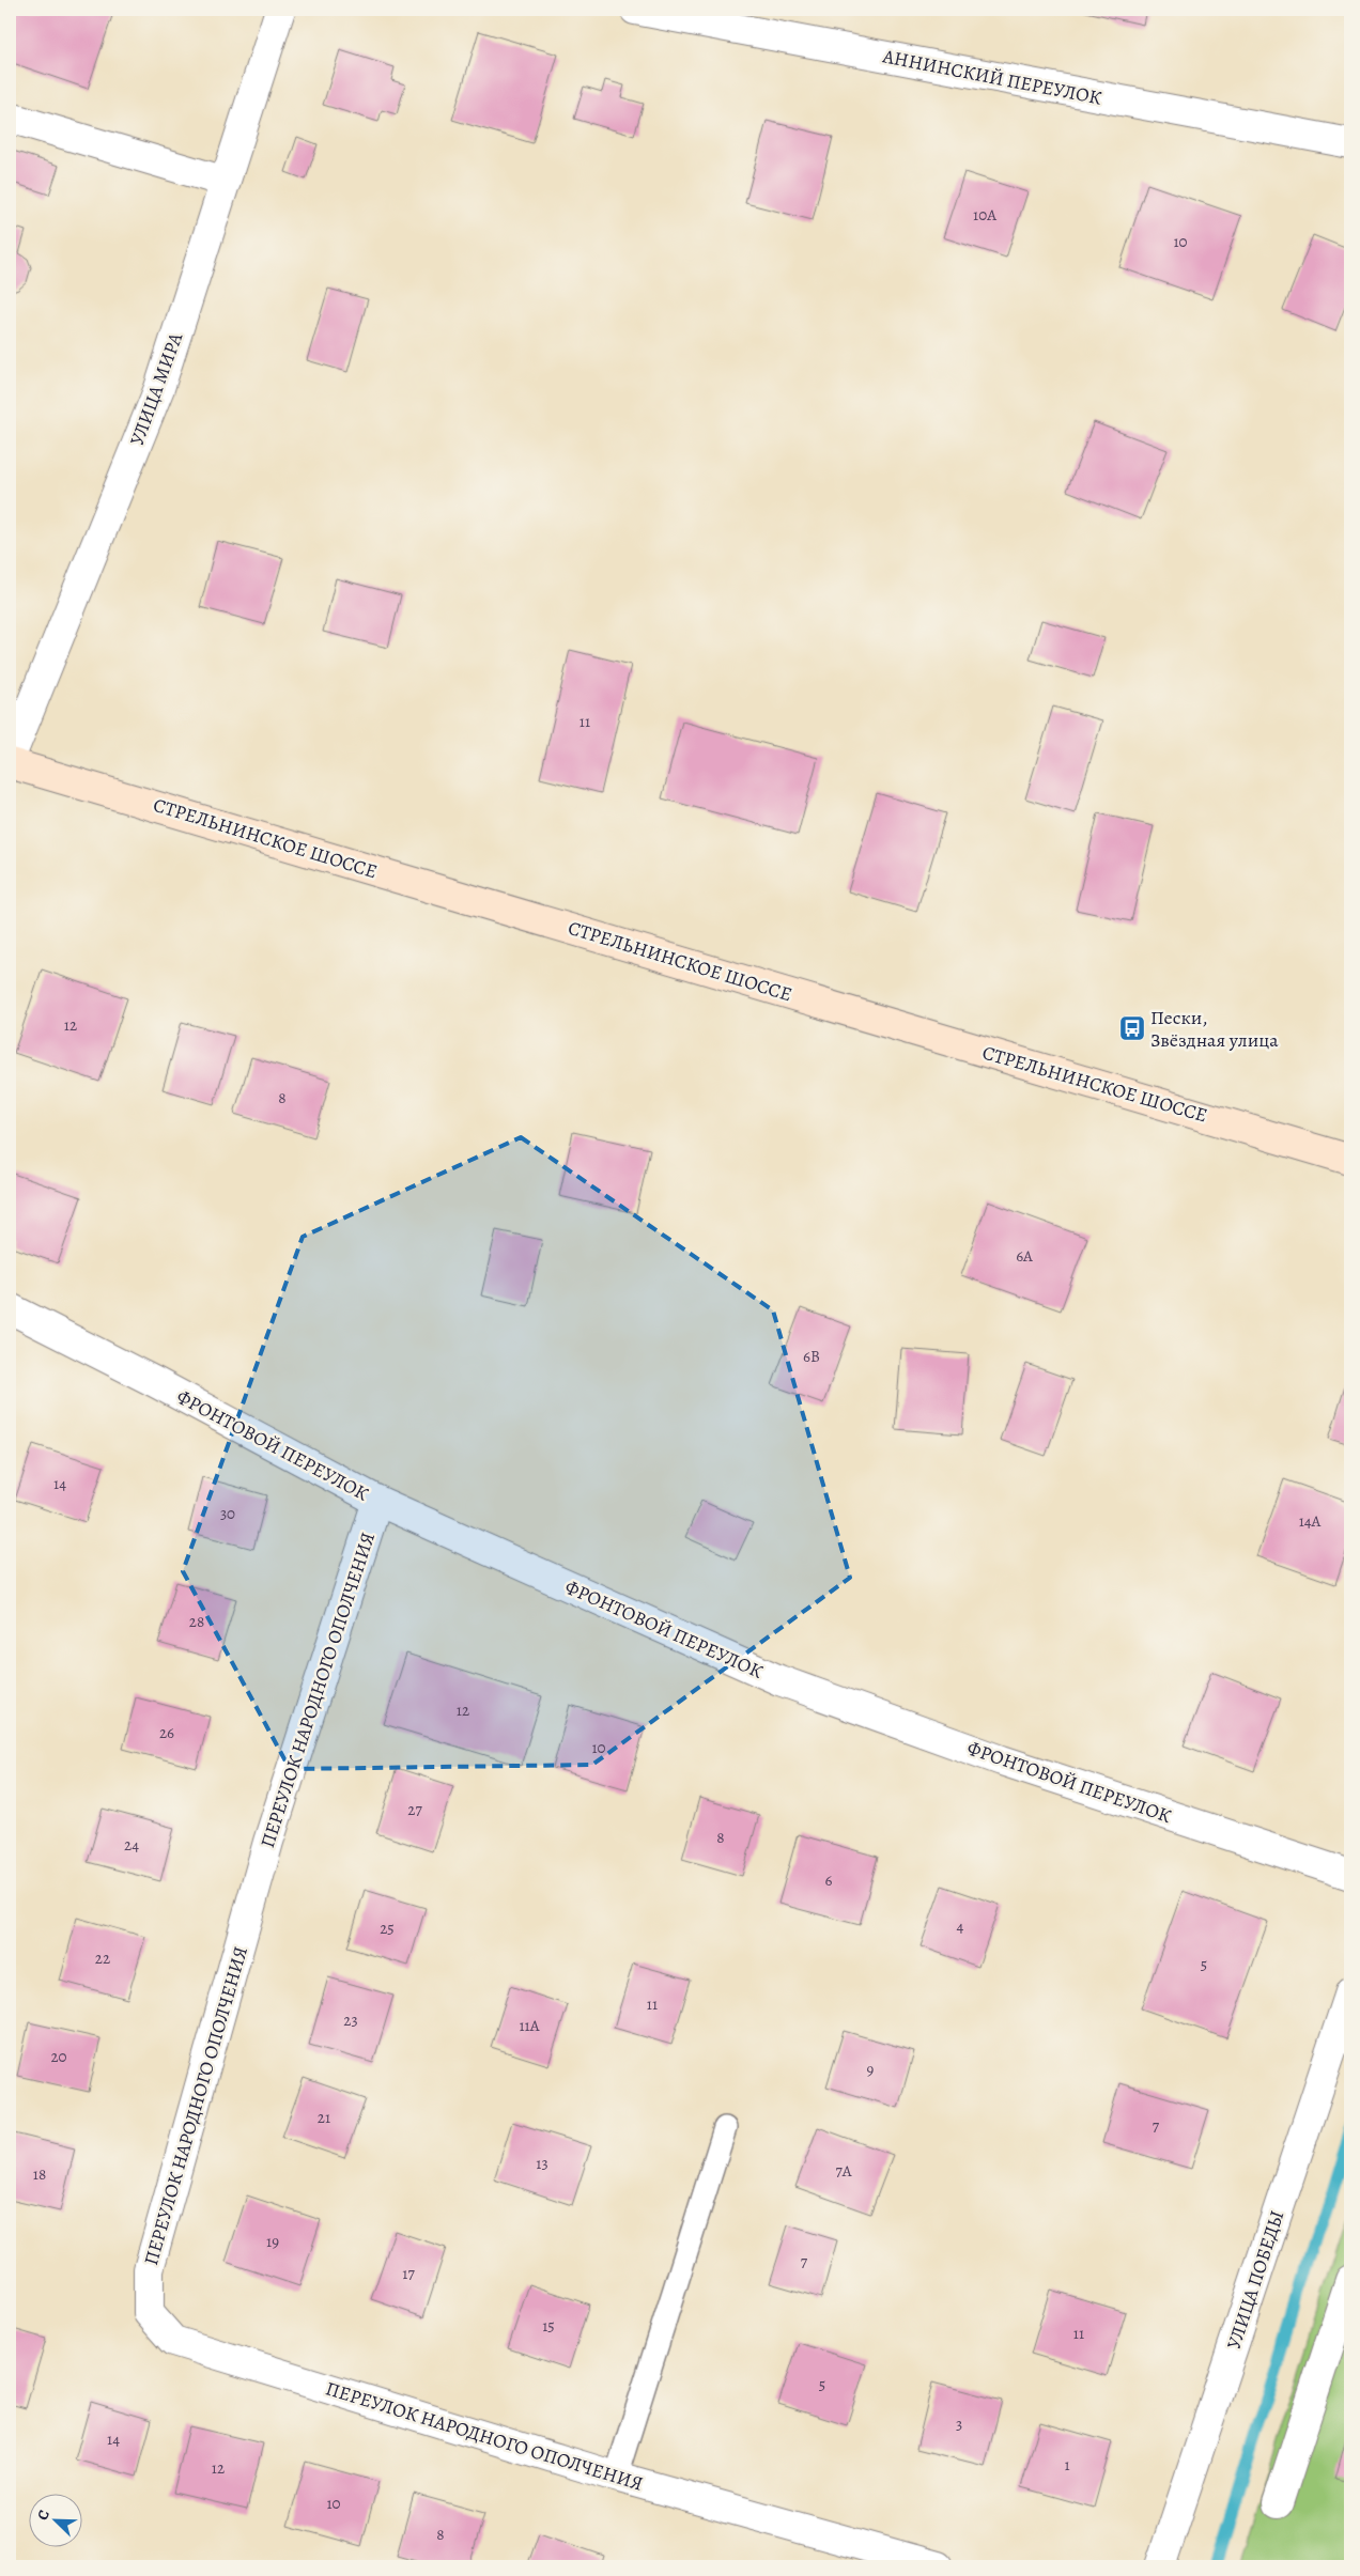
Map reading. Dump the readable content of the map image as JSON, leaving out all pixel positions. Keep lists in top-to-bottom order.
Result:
{
  "streets": {
    "main road": ["СТРЕЛЬНИНСКОЕ ШОССЕ"],
    "street": [
      "АННИНСКИЙ ПЕРЕУЛОК",
      "УЛИЦА МИРА",
      "ФРОНТОВОЙ ПЕРЕУЛОК",
      "ПЕРЕУЛОК НАРОДНОГО ОПОЛЧЕНИЯ",
      "УЛИЦА ПОБЕДЫ"
    ]
  },
  "crossings": [
    ["УЛИЦА МИРА", "СТРЕЛЬНИНСКОЕ ШОССЕ"],
    ["ФРОНТОВОЙ ПЕРЕУЛОК", "ПЕРЕУЛОК НАРОДНОГО ОПОЛЧЕНИЯ"]
  ],
  "places": {
    "bus stop": ["Пески, Звёздная улица"]
  },
  "house_numbers": [
    "10А",
    "10",
    "11",
    "12",
    "8",
    "6А",
    "6В",
    "14",
    "30",
    "14А",
    "28",
    "12",
    "26",
    "10",
    "27",
    "8",
    "24",
    "6",
    "4",
    "25",
    "22",
    "5",
    "11",
    "23",
    "11А",
    "20",
    "9",
    "21",
    "7",
    "13",
    "7А",
    "18",
    "19",
    "7",
    "17",
    "15",
    "11",
    "5",
    "3",
    "14",
    "1",
    "12",
    "10",
    "8"
  ],
  "north": "top left"
}
